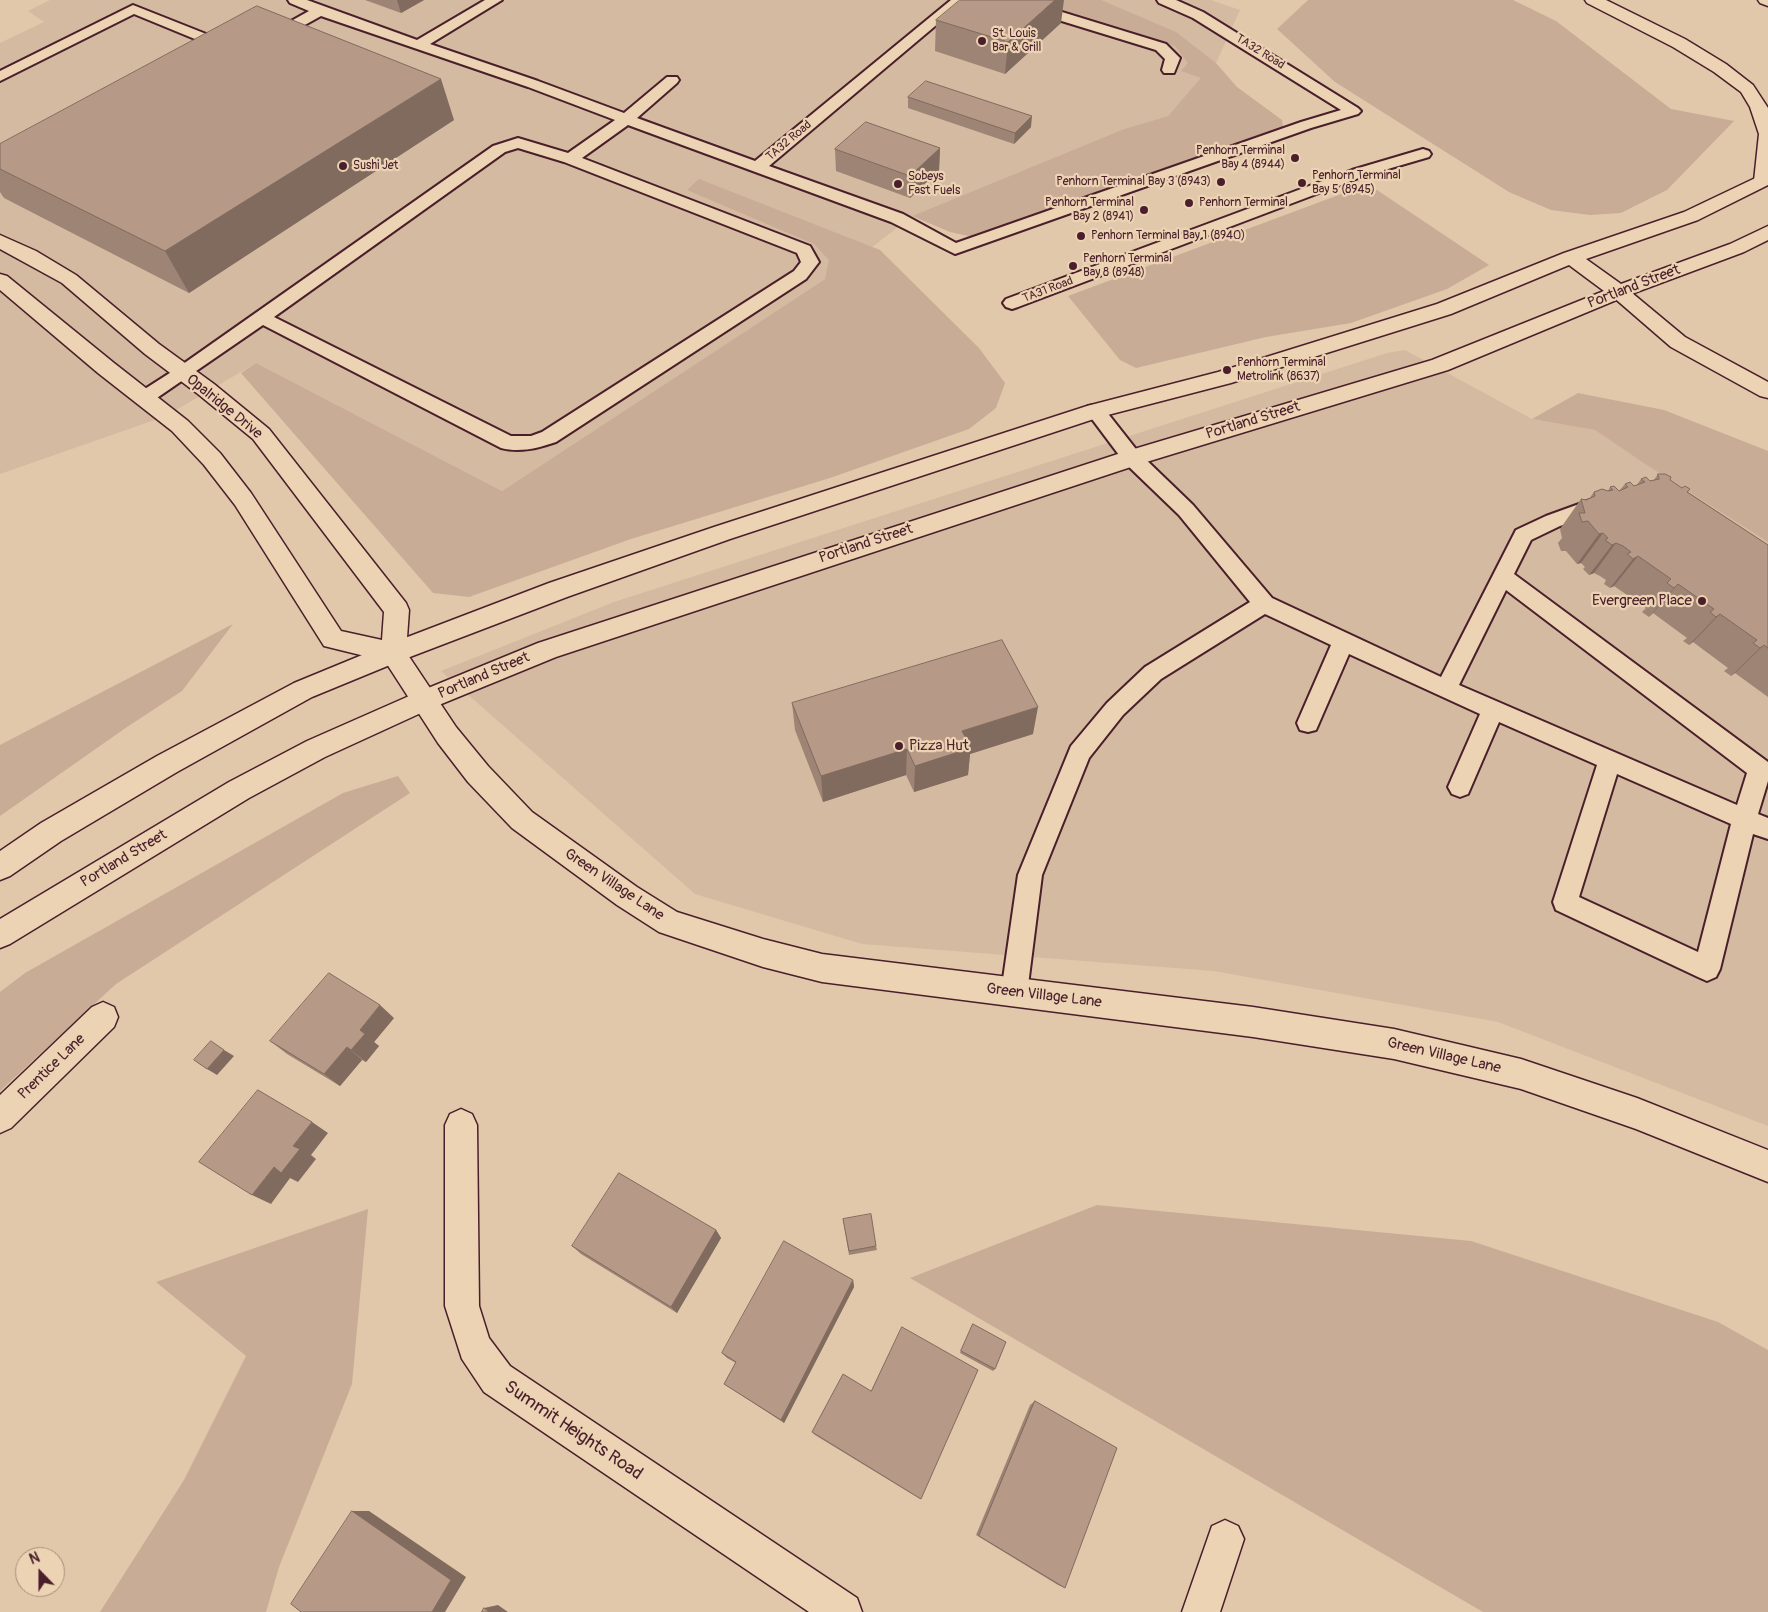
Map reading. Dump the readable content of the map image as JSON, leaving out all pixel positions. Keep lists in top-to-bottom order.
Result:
{
  "streets": {
    "main road": [
      "Portland Street",
      "Opalridge Drive",
      "Green Village Lane",
      "Prentice Lane",
      "Summit Heights Road"
    ],
    "lane": ["TA32 Road", "TA31 Road"]
  },
  "crossings": [
    ["Portland Street", "Green Village Lane"],
    ["Opalridge Drive", "Green Village Lane"]
  ],
  "places": [
    "St. Louis Bar & Grill",
    "Penhorn Terminal Bay 4 (8944)",
    "Sushi Jet",
    "Penhorn Terminal Bay 3 (8943)",
    "Penhorn Terminal Bay 5 (8945)",
    "Sobeys Fast Fuels",
    "Penhorn Terminal",
    "Penhorn Terminal Bay 2 (8941)",
    "Penhorn Terminal Bay 1 (8940)",
    "Penhorn Terminal Bay 8 (8948)",
    "Penhorn Terminal Metrolink (8637)",
    "Evergreen Place",
    "Pizza Hut"
  ],
  "north": "top"
}
